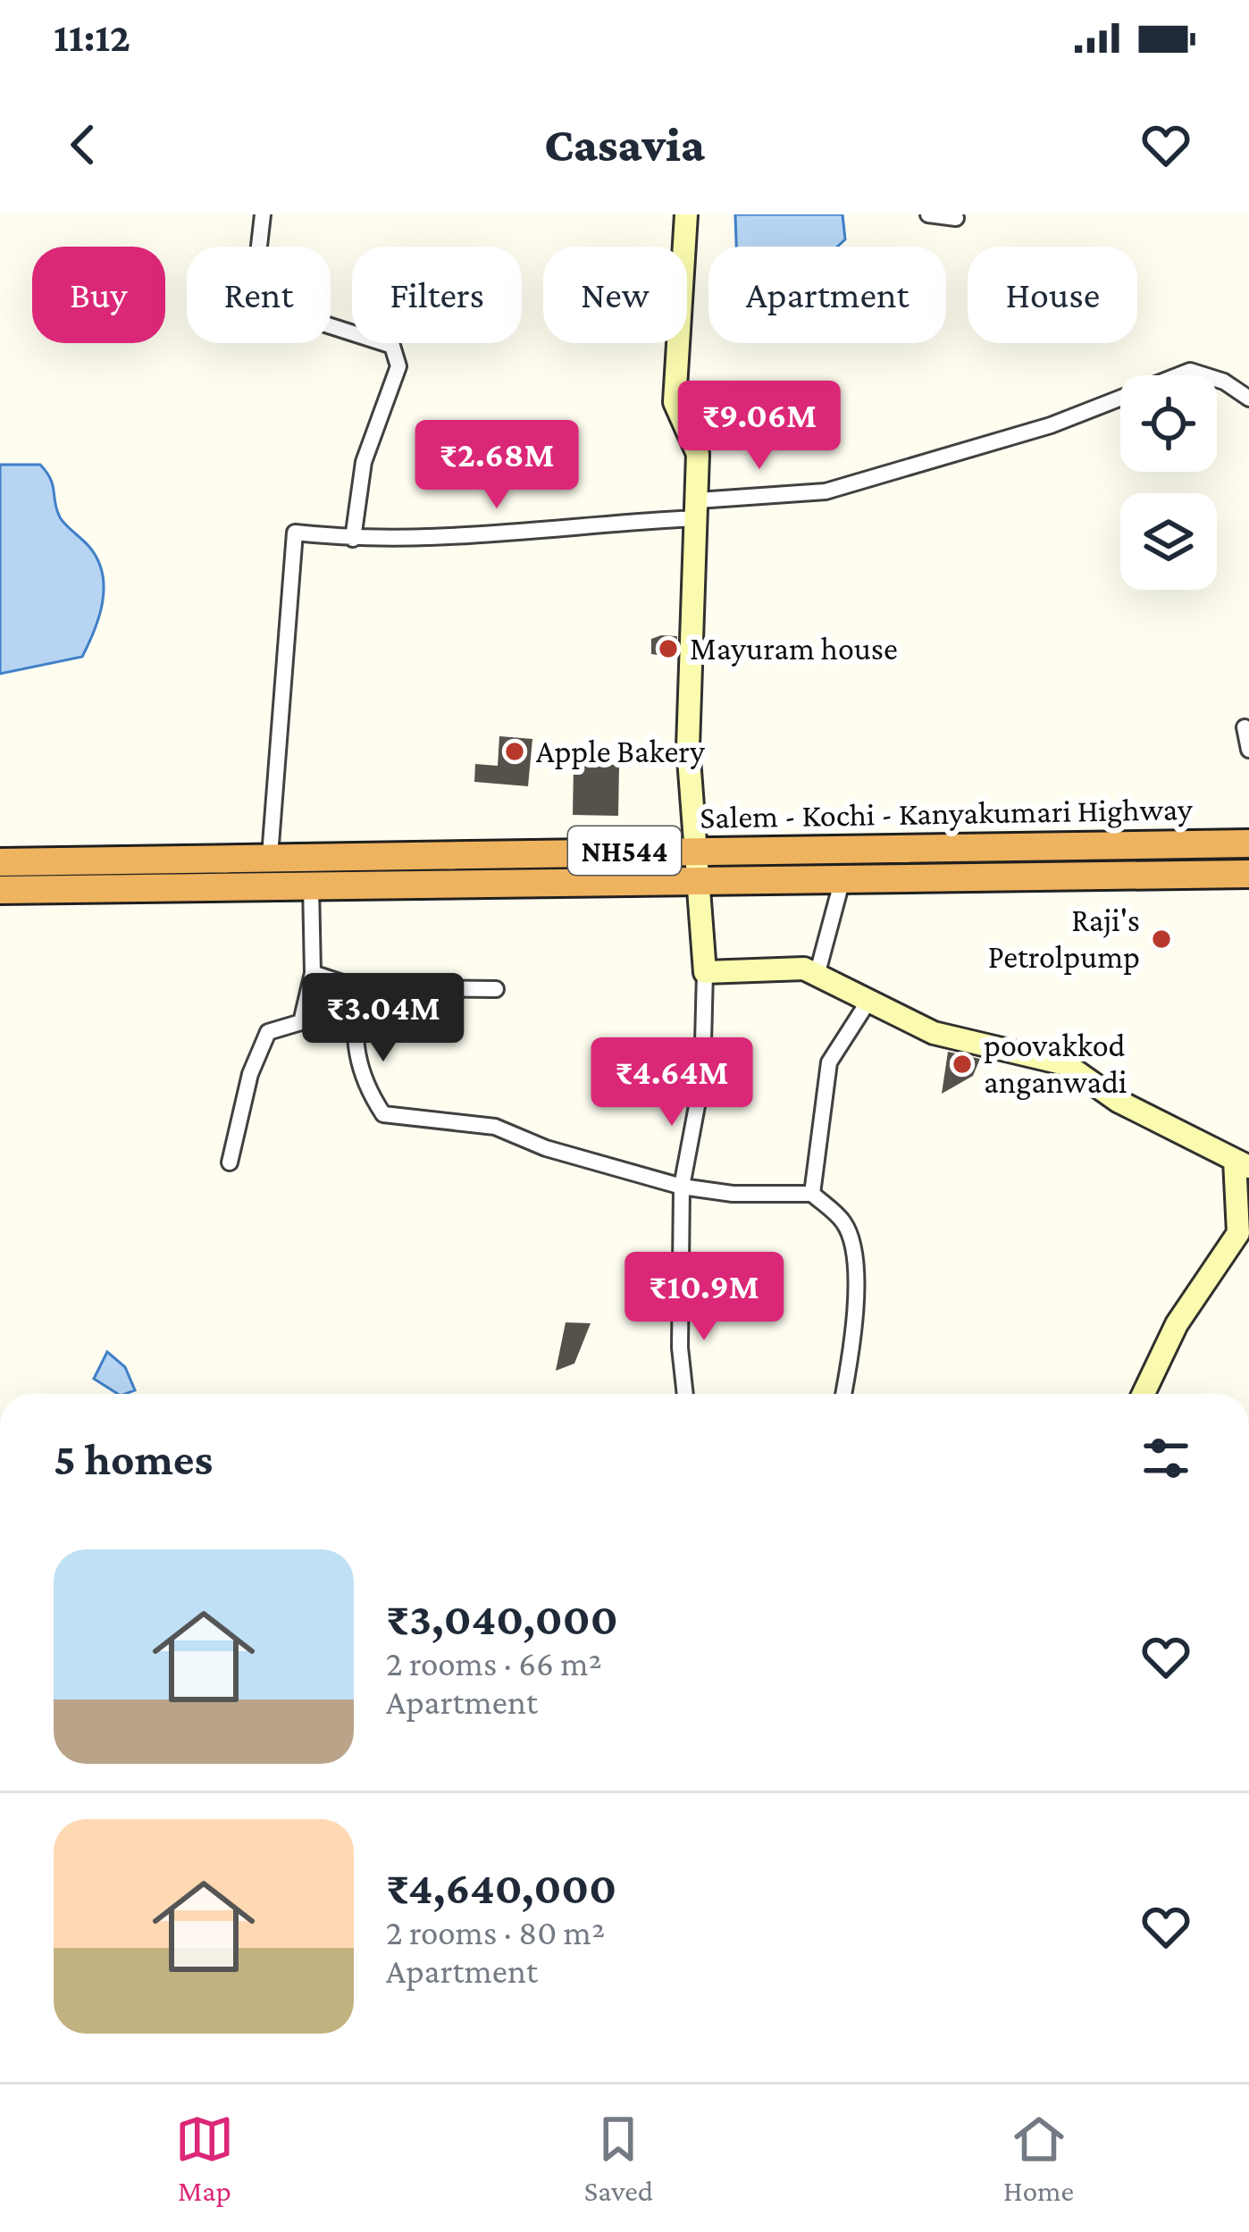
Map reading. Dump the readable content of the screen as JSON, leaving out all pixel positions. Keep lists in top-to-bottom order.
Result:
{
  "streets": {
    "highway": ["Salem - Kochi - Kanyakumari Highway", "NH544"]
  },
  "places": [
    "Mayuram house",
    "Apple Bakery",
    "Raji's Petrolpump",
    "poovakkod anganwadi"
  ],
  "page": {
    "status": "11:12",
    "header": "Casavia",
    "chip": [
      "Buy",
      "Rent",
      "Filters",
      "New",
      "Apartment",
      "House"
    ],
    "price": [
      "₹9.06M",
      "₹2.68M",
      "₹3.04M",
      "₹4.64M",
      "₹10.9M"
    ],
    "heading": "5 homes",
    "list": [
      {
        "name": "₹3,040,000",
        "note": "2 rooms · 66 m² · Apartment"
      },
      {
        "name": "₹4,640,000",
        "note": "2 rooms · 80 m² · Apartment"
      }
    ],
    "tabs": ["Map", "Saved", "Home"]
  }
}
